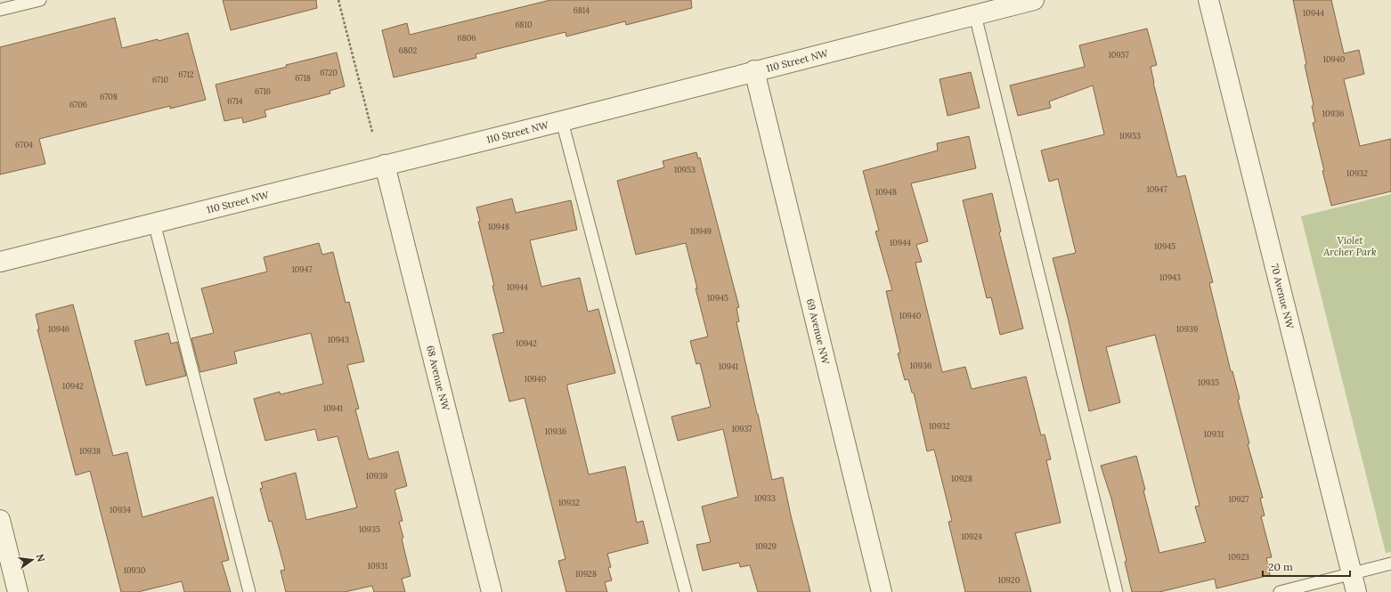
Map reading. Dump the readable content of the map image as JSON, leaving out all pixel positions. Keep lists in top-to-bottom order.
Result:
{
  "streets": {
    "street": [
      "110 Street NW",
      "70 Avenue NW",
      "69 Avenue NW",
      "68 Avenue NW"
    ]
  },
  "crossings": [
    ["110 Street NW", "69 Avenue NW"],
    ["110 Street NW", "68 Avenue NW"]
  ],
  "parks": ["Violet Archer Park"],
  "house_numbers": [
    "6814",
    "10944",
    "6810",
    "6806",
    "6802",
    "10957",
    "10940",
    "6720",
    "6712",
    "6718",
    "6710",
    "6716",
    "6708",
    "6714",
    "6706",
    "10936",
    "10953",
    "6704",
    "10953",
    "10932",
    "10947",
    "10948",
    "10948",
    "10949",
    "10944",
    "10945",
    "10947",
    "10943",
    "10944",
    "10945",
    "10940",
    "10946",
    "10939",
    "10943",
    "10942",
    "10936",
    "10941",
    "10940",
    "10935",
    "10942",
    "10941",
    "10932",
    "10937",
    "10936",
    "10931",
    "10938",
    "10939",
    "10928",
    "10933",
    "10927",
    "10932",
    "10934",
    "10935",
    "10924",
    "10929",
    "10923",
    "10931",
    "10930",
    "10928",
    "10920"
  ],
  "scale_bar": "20 m",
  "north": "right"
}
